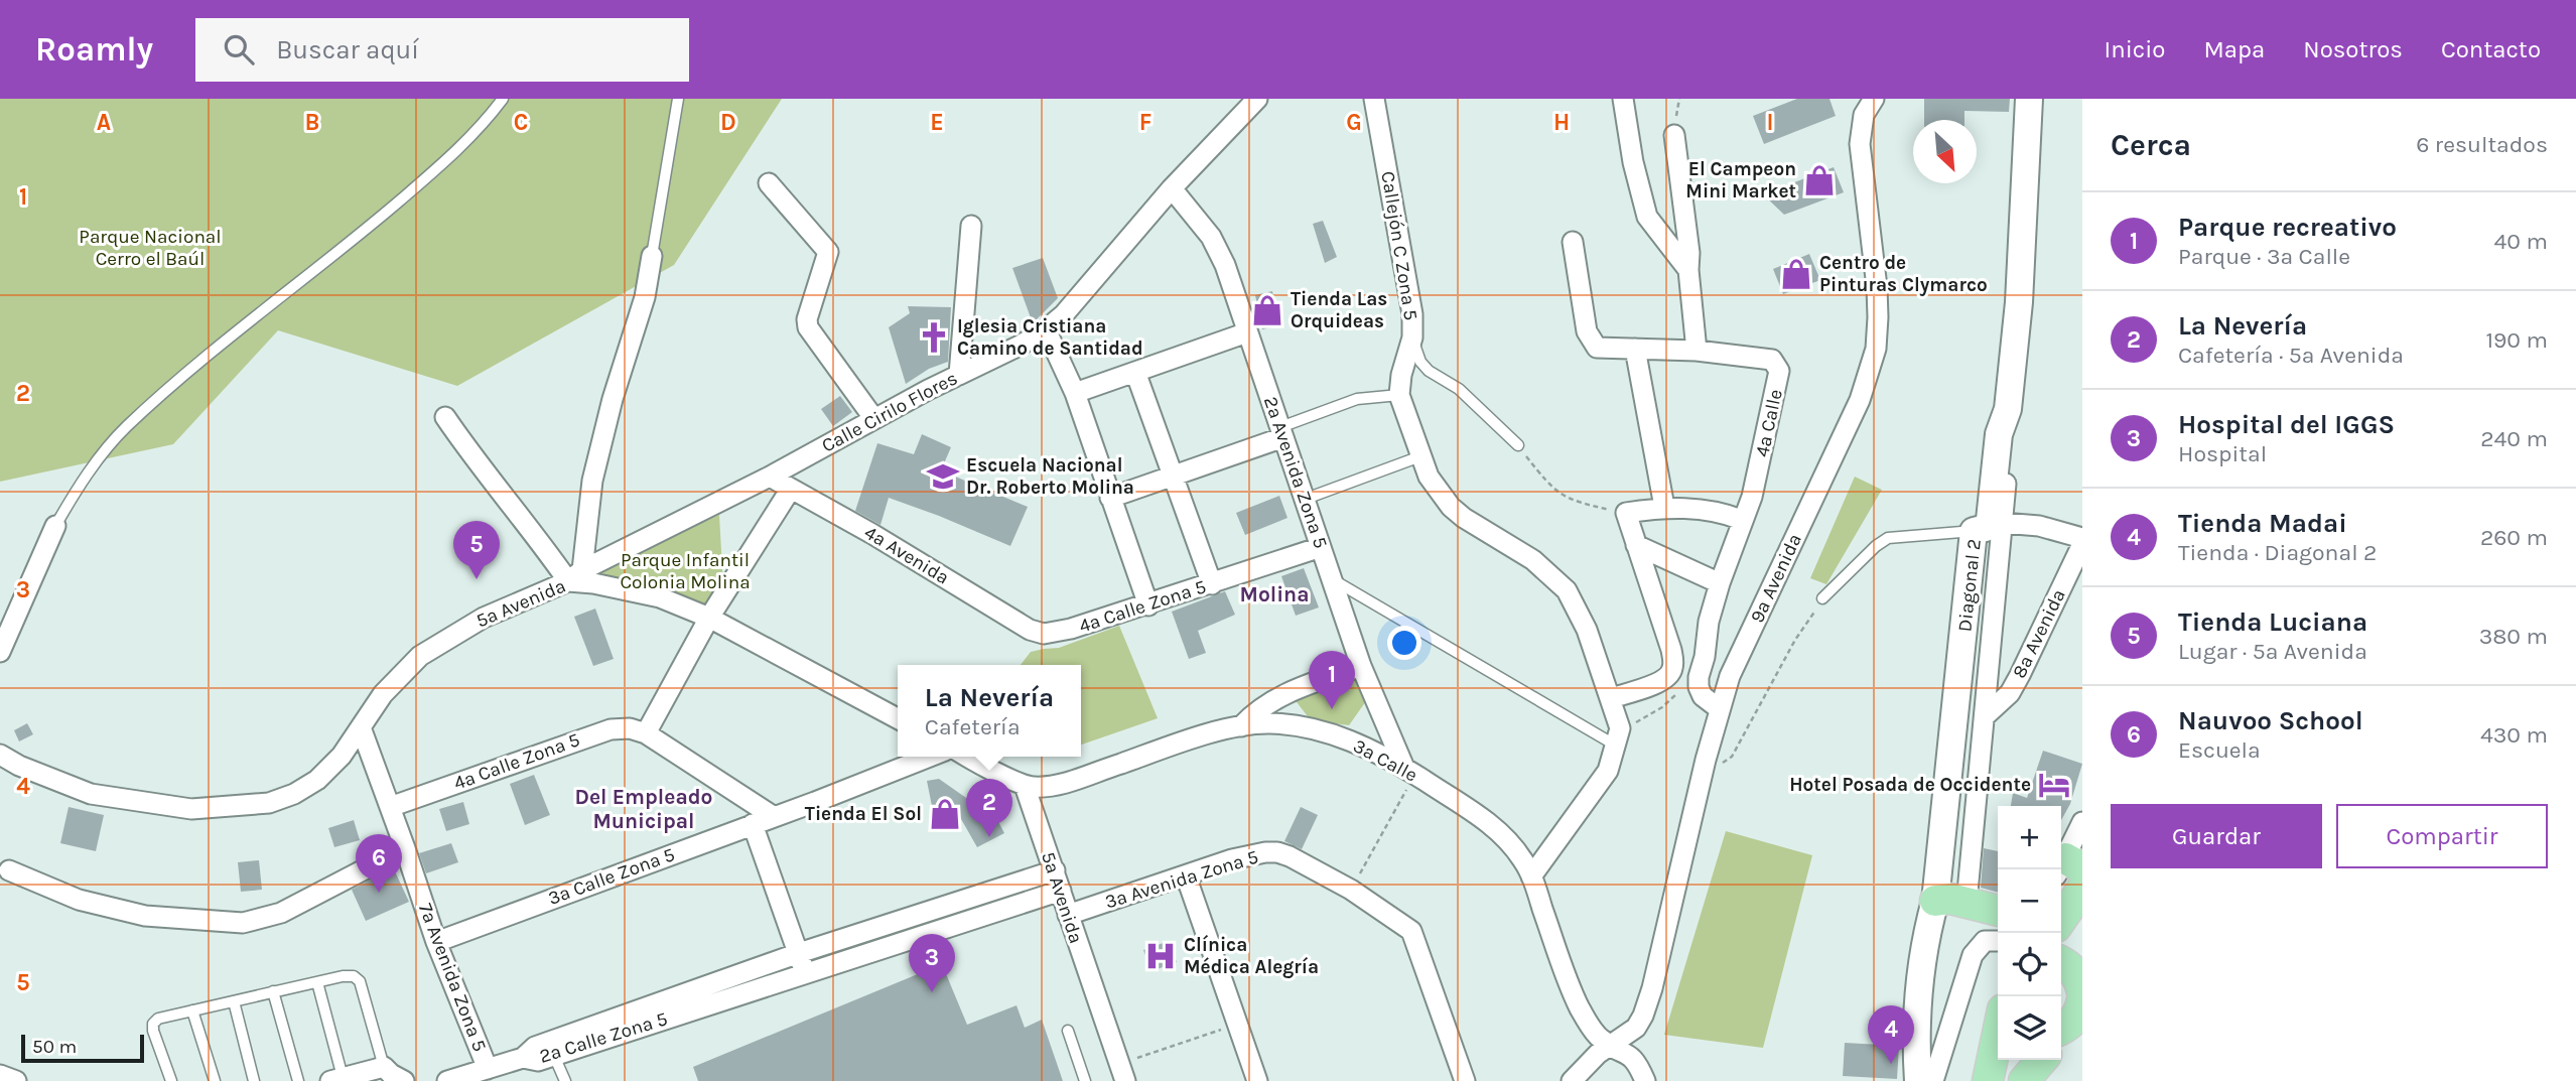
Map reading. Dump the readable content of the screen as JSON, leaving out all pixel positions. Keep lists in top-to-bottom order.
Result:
{
  "streets": {
    "street": [
      "Callejón C Zona 5",
      "Calle Cirilo Flores",
      "4a Calle",
      "2a Avenida Zona 5",
      "4a Avenida",
      "9a Avenida",
      "Diagonal 2",
      "5a Avenida",
      "4a Calle Zona 5",
      "8a Avenida",
      "3a Calle",
      "3a Calle Zona 5",
      "3a Avenida Zona 5",
      "7a Avenida Zona 5",
      "2a Calle Zona 5"
    ]
  },
  "crossings": [
    ["Callejón C Zona 5", "3a Calle"],
    ["Calle Cirilo Flores", "2a Avenida Zona 5"],
    ["Calle Cirilo Flores", "4a Avenida"],
    ["Calle Cirilo Flores", "5a Avenida"],
    ["4a Calle", "9a Avenida"],
    ["2a Avenida Zona 5", "4a Calle Zona 5"],
    ["2a Avenida Zona 5", "3a Calle"],
    ["4a Avenida", "4a Calle Zona 5"],
    ["9a Avenida", "3a Calle"],
    ["5a Avenida", "3a Calle"],
    ["5a Avenida", "3a Avenida Zona 5"],
    ["5a Avenida", "7a Avenida Zona 5"],
    ["5a Avenida", "2a Calle Zona 5"],
    ["4a Calle Zona 5", "7a Avenida Zona 5"],
    ["3a Calle Zona 5", "7a Avenida Zona 5"]
  ],
  "districts": ["Molina", "Del Empleado Municipal"],
  "parks": ["Parque Nacional Cerro el Baúl", "Parque Infantil Colonia Molina"],
  "places": {
    "shop": [
      "El Campeon Mini Market",
      "Centro de Pinturas Clymarco",
      "Tienda Las Orquideas",
      "Tienda El Sol"
    ],
    "church": ["Iglesia Cristiana Camino de Santidad"],
    "school or university": ["Escuela Nacional Dr. Roberto Molina"],
    "hotel": ["Hotel Posada de Occidente"],
    "hospital": ["Clínica Médica Alegría"]
  },
  "scale_bar": "50 m",
  "north": "bottom right",
  "page": {
    "header": "Roamly",
    "search": "Buscar aquí",
    "nav": [
      "Inicio",
      "Mapa",
      "Nosotros",
      "Contacto"
    ],
    "heading": ["Cerca", "6 resultados"],
    "list": [
      {
        "mark": "1",
        "name": "Parque recreativo",
        "note": "Parque · 3a Calle",
        "value": "40 m"
      },
      {
        "mark": "2",
        "name": "La Nevería",
        "note": "Cafetería · 5a Avenida",
        "value": "190 m"
      },
      {
        "mark": "3",
        "name": "Hospital del IGGS",
        "note": "Hospital",
        "value": "240 m"
      },
      {
        "mark": "4",
        "name": "Tienda Madai",
        "note": "Tienda · Diagonal 2",
        "value": "260 m"
      },
      {
        "mark": "5",
        "name": "Tienda Luciana",
        "note": "Lugar · 5a Avenida",
        "value": "380 m"
      },
      {
        "mark": "6",
        "name": "Nauvoo School",
        "note": "Escuela",
        "value": "430 m"
      }
    ],
    "pins": [
      "5",
      "1",
      "2",
      "6",
      "3",
      "4"
    ],
    "popup": ["La Nevería", "Cafetería"],
    "buttons": ["Guardar", "Compartir"],
    "map_buttons": ["+", "−"],
    "scale": "50 m"
  },
  "grid": {
    "columns": [
      "A",
      "B",
      "C",
      "D",
      "E",
      "F",
      "G",
      "H",
      "I"
    ],
    "rows": [
      "1",
      "2",
      "3",
      "4",
      "5"
    ]
  }
}
